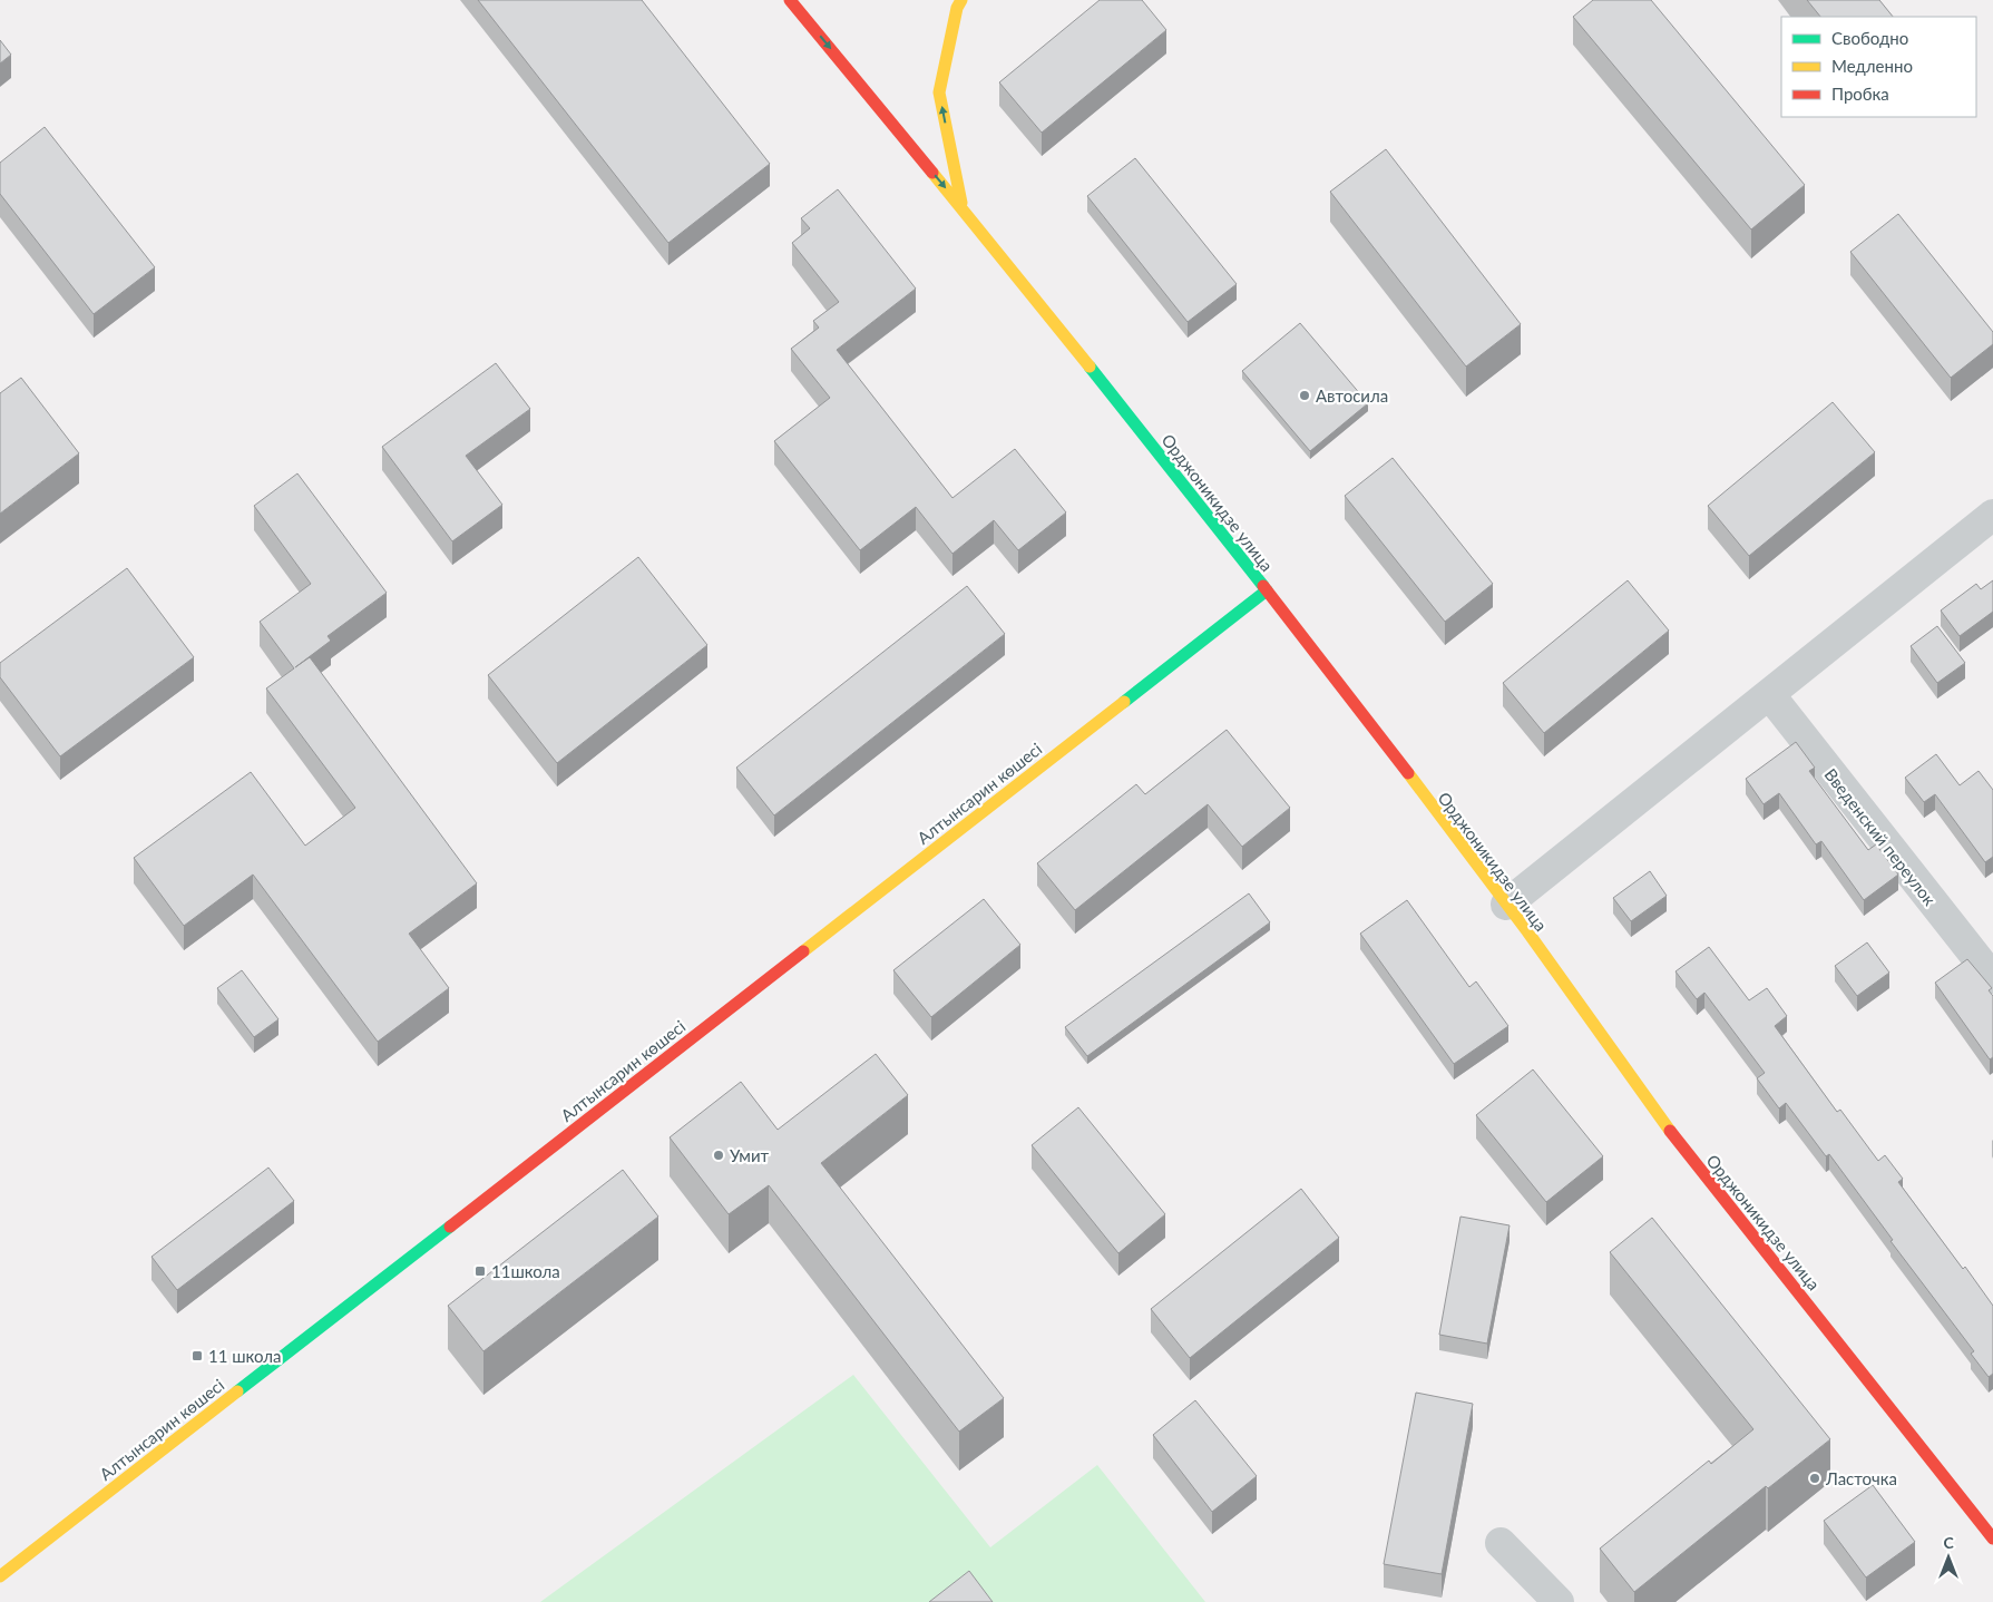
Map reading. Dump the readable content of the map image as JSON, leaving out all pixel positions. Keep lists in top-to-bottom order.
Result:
{
  "streets": {
    "street": ["Орджоникидзе улица", "Алтынсарин көшесі", "Введенский переулок"]
  },
  "crossings": [
    ["Орджоникидзе улица", "Алтынсарин көшесі"]
  ],
  "places": {
    "other": ["Автосила", "Умит", "Ласточка"],
    "transit": ["11школа", "11 школа"]
  },
  "legend": ["Свободно", "Медленно", "Пробка"],
  "north": "top"
}
